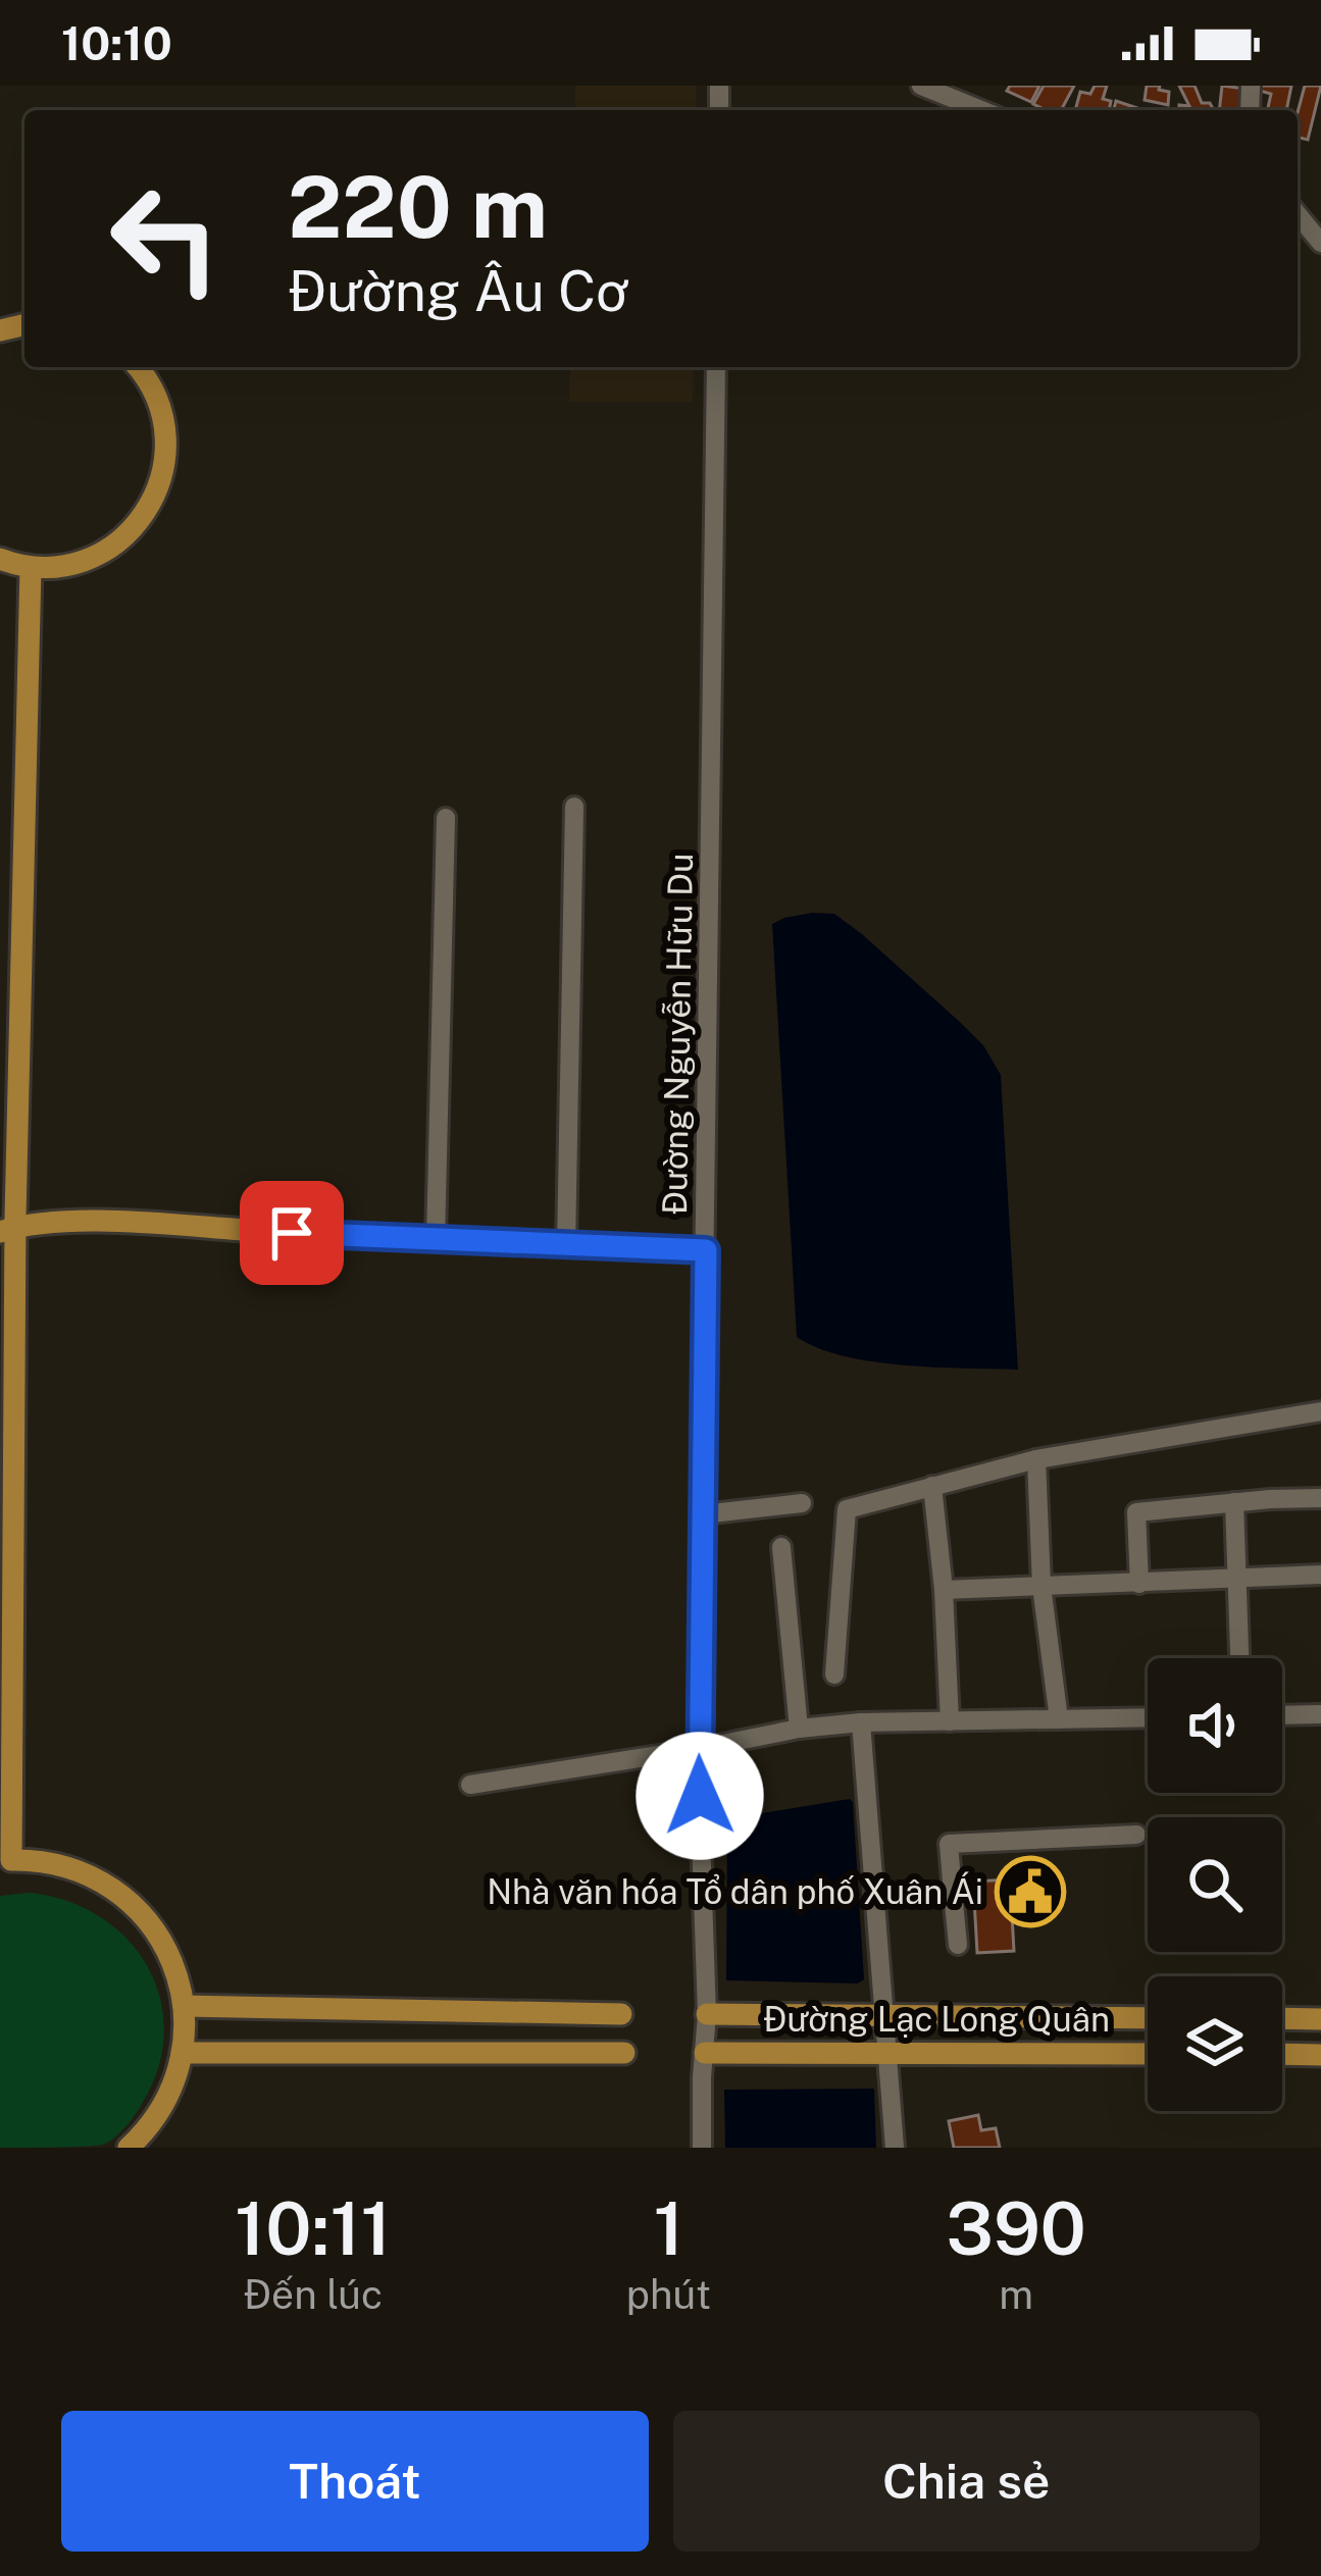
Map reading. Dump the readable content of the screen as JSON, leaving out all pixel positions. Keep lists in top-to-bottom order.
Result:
{
  "streets": {
    "main road": ["Đường Lạc Long Quân"],
    "street": ["Đường Nguyễn Hữu Du"]
  },
  "crossings": [
    ["Đường Nguyễn Hữu Du", "Đường Lạc Long Quân"]
  ],
  "places": {
    "public building": ["Nhà văn hóa Tổ dân phố Xuân Ái"]
  },
  "page": {
    "status": "10:10",
    "turn": ["220 m", "Đường Âu Cơ"],
    "eta": [
      "10:11",
      "Đến lúc",
      "1",
      "phút",
      "390",
      "m"
    ],
    "buttons": ["Thoát", "Chia sẻ"]
  }
}
